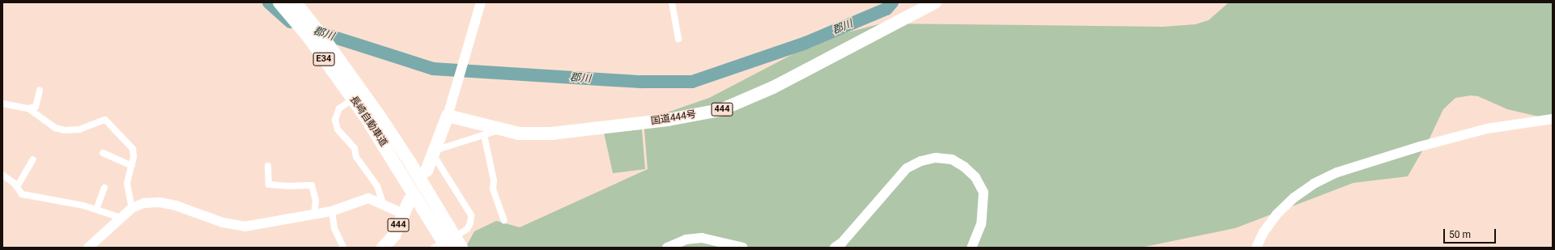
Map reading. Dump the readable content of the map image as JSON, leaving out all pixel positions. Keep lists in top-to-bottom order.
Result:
{
  "streets": {
    "highway": [
      "E34",
      "444",
      "国道444号",
      "長崎自動車道"
    ]
  },
  "water": ["郡川"],
  "scale_bar": "50 m"
}
